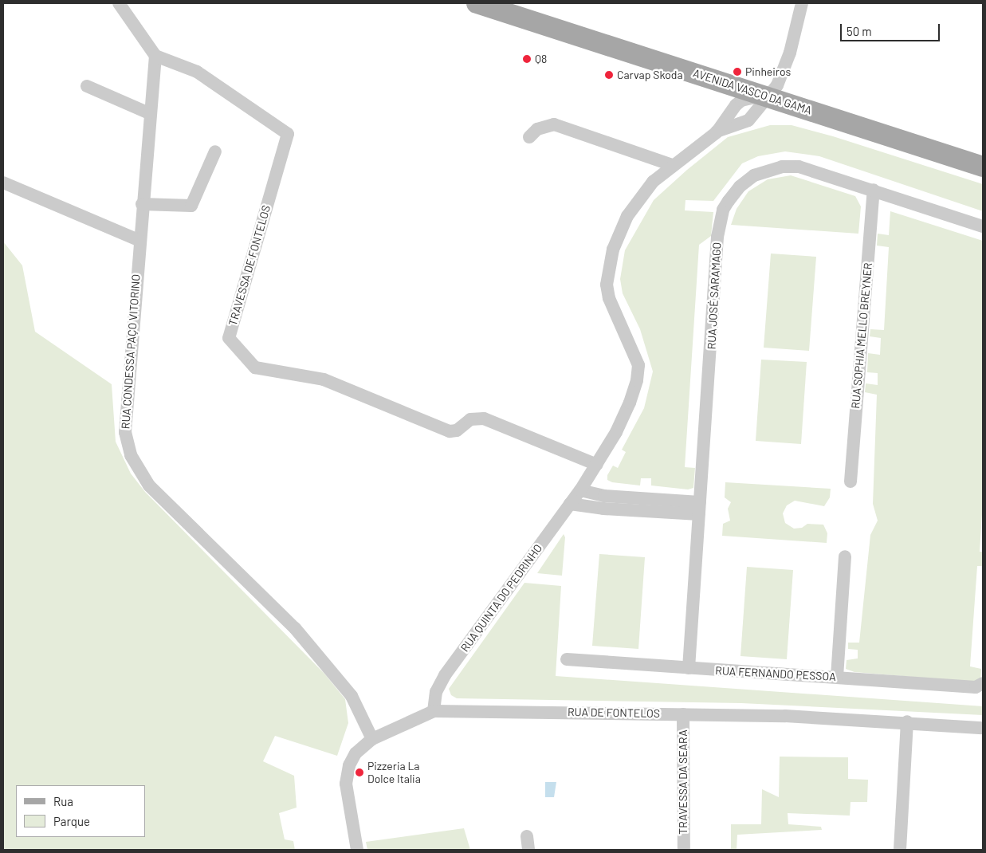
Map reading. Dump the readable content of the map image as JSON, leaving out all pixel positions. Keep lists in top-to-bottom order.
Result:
{
  "streets": {
    "main road": ["AVENIDA VASCO DA GAMA"],
    "street": [
      "TRAVESSA DE FONTELOS",
      "RUA JOSÉ SARAMAGO",
      "RUA SOPHIA MELLO BREYNER",
      "RUA CONDESSA PAÇO VITORINO",
      "RUA QUINTA DO PEDRINHO",
      "RUA FERNANDO PESSOA",
      "RUA DE FONTELOS",
      "TRAVESSA DA SEARA"
    ]
  },
  "crossings": [
    ["TRAVESSA DE FONTELOS", "RUA CONDESSA PAÇO VITORINO"],
    ["TRAVESSA DE FONTELOS", "RUA QUINTA DO PEDRINHO"],
    ["RUA JOSÉ SARAMAGO", "RUA SOPHIA MELLO BREYNER"],
    ["RUA JOSÉ SARAMAGO", "RUA FERNANDO PESSOA"],
    ["RUA CONDESSA PAÇO VITORINO", "RUA DE FONTELOS"],
    ["RUA QUINTA DO PEDRINHO", "RUA DE FONTELOS"],
    ["RUA DE FONTELOS", "TRAVESSA DA SEARA"]
  ],
  "places": [
    "Q8",
    "Pinheiros",
    "Carvap Skoda",
    "Pizzeria La Dolce Italia"
  ],
  "legend": ["Rua", "Parque"],
  "scale_bar": "50 m"
}
